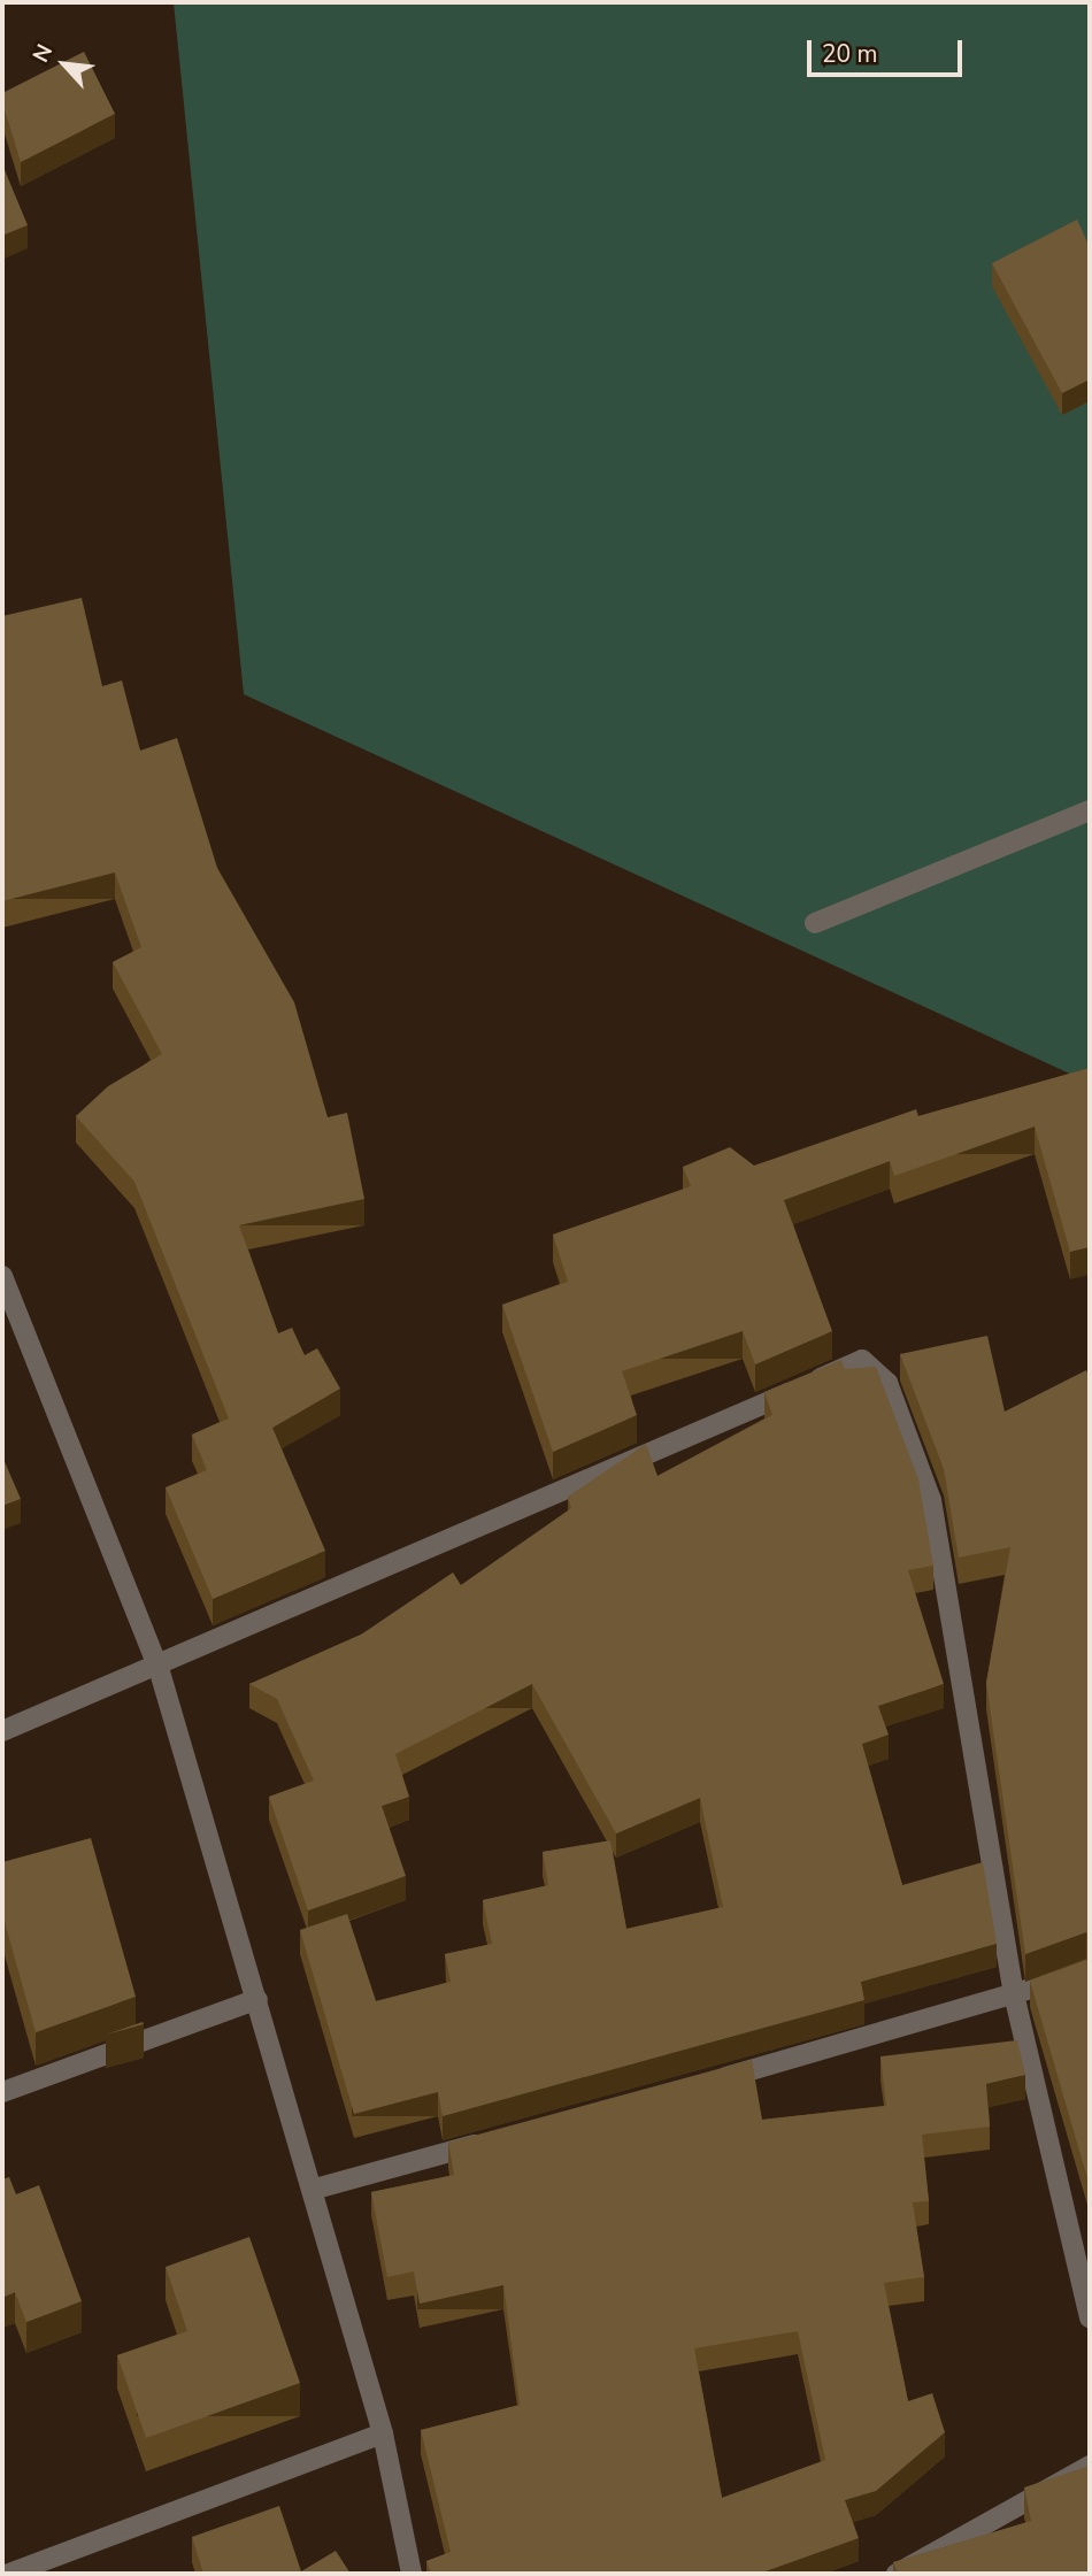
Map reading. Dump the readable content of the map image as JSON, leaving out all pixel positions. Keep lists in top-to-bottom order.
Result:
{
  "scale_bar": "20 m",
  "north": "top left"
}
